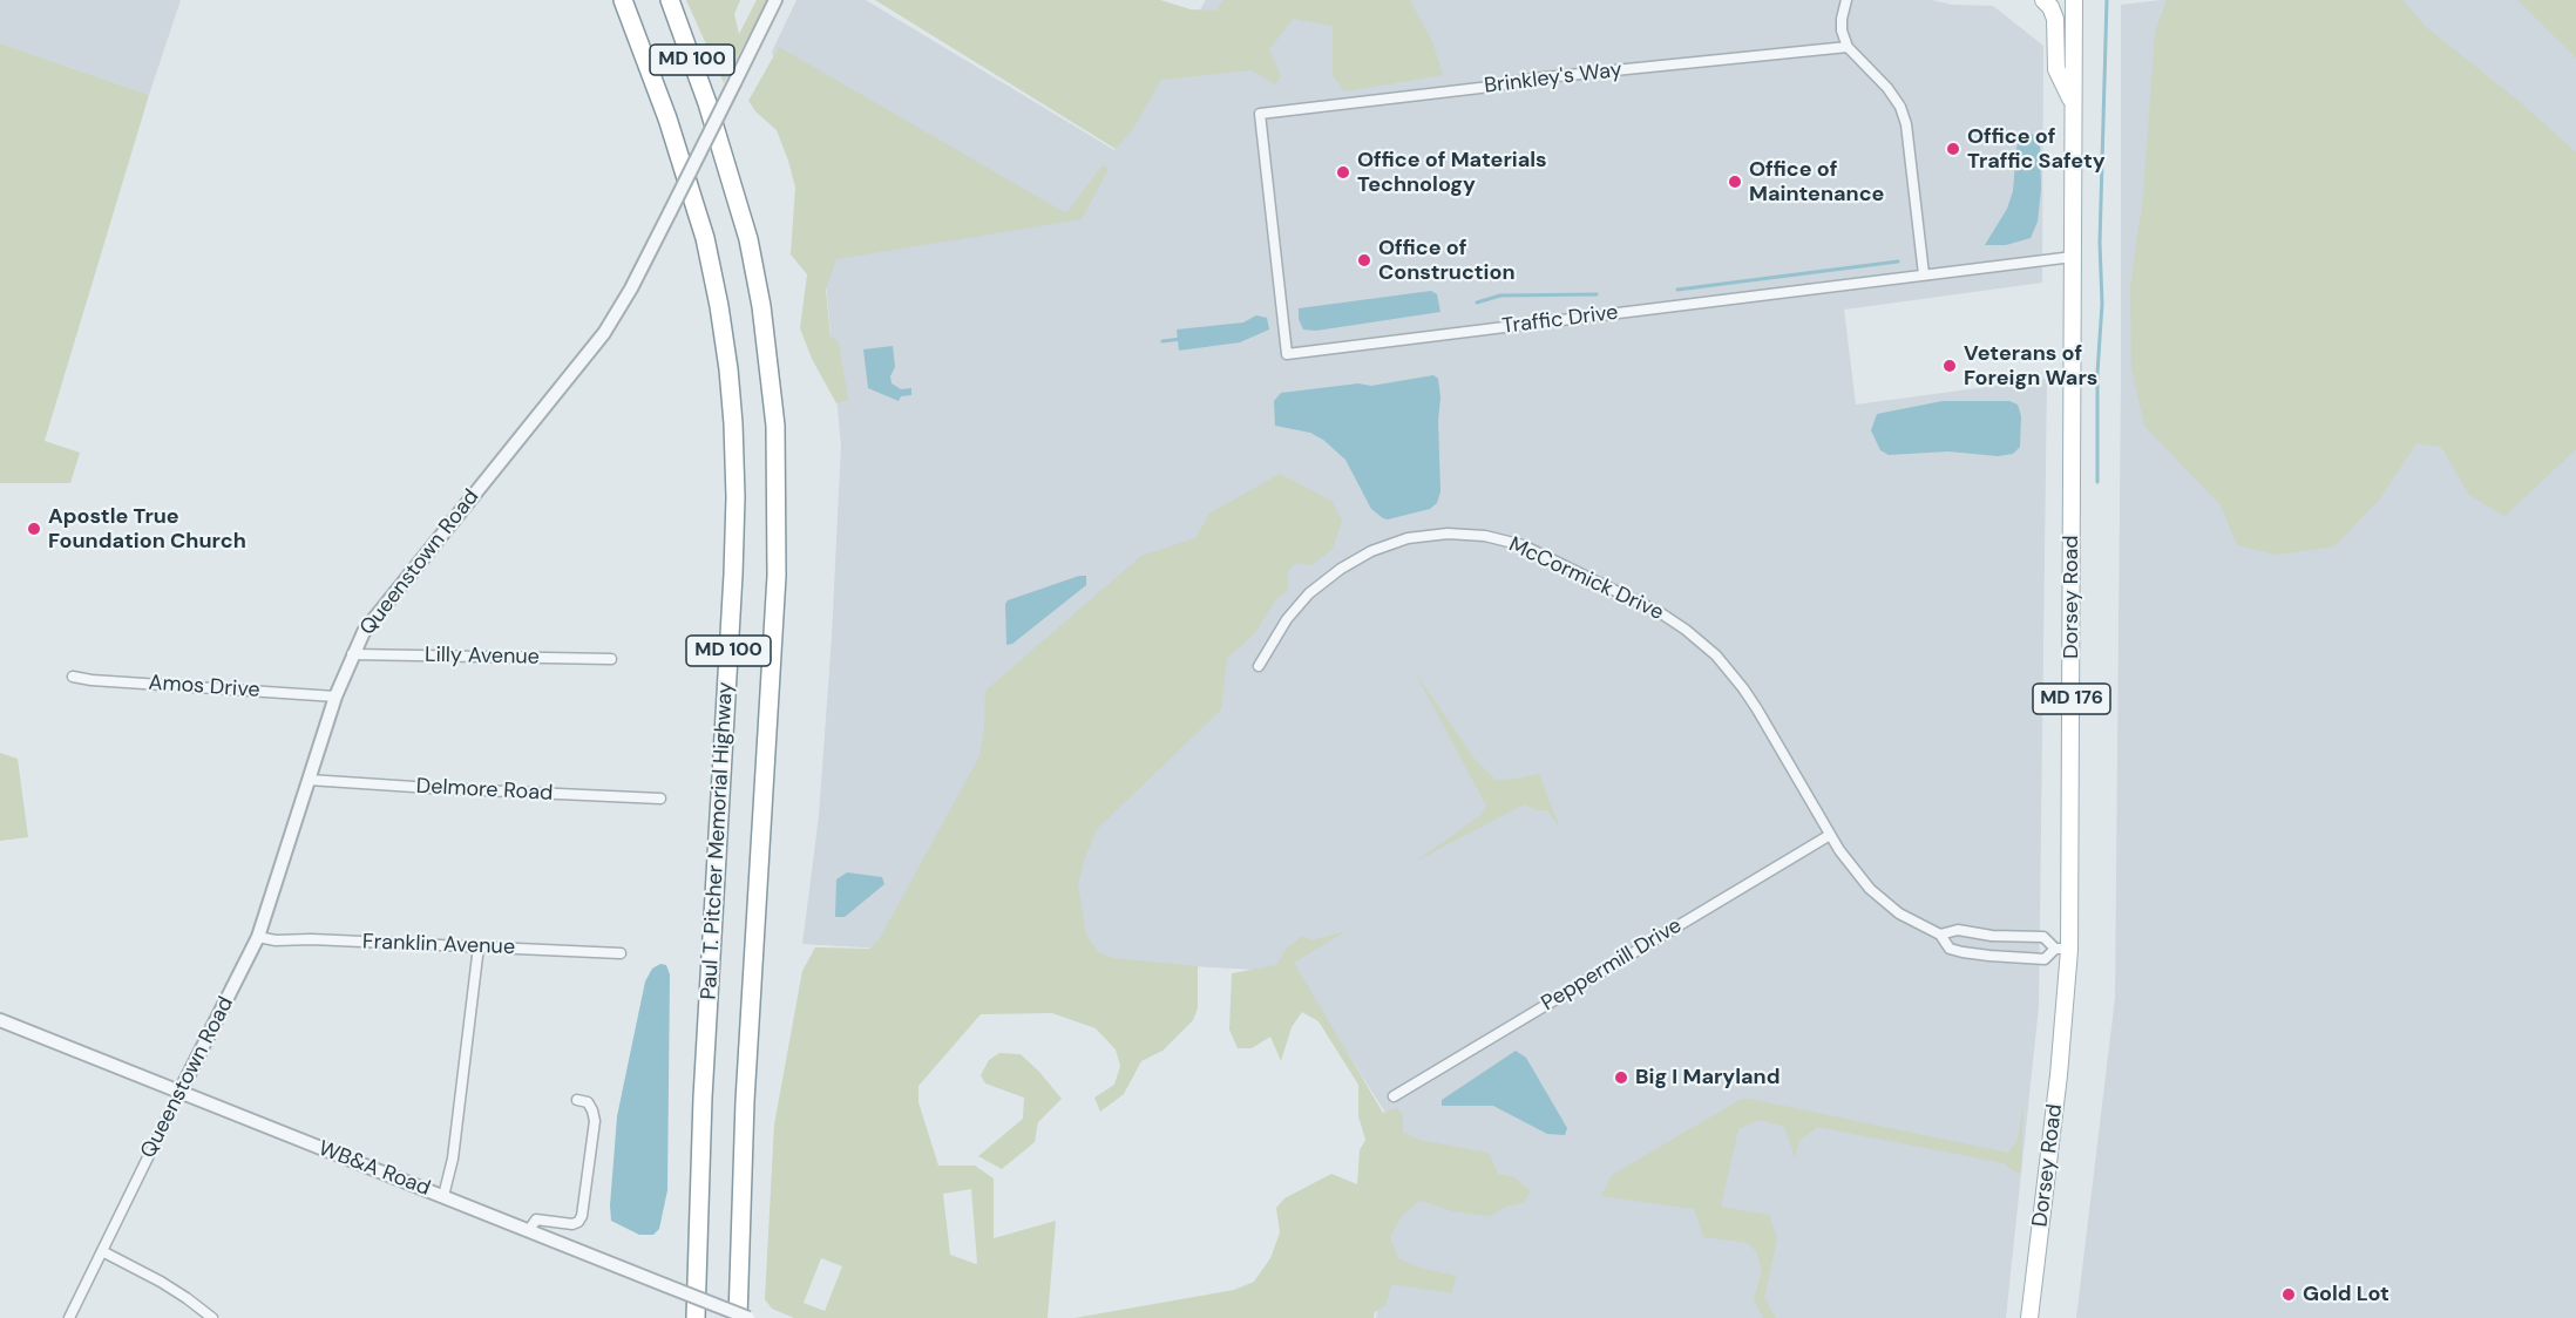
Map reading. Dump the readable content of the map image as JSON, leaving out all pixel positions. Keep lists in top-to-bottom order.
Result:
{
  "streets": {
    "highway": ["MD 100", "Paul T. Pitcher Memorial Highway"],
    "main road": ["Dorsey Road", "MD 176"],
    "street": [
      "Brinkley's Way",
      "Traffic Drive",
      "Queenstown Road",
      "McCormick Drive",
      "Lilly Avenue",
      "Amos Drive",
      "Delmore Road",
      "Franklin Avenue",
      "Peppermill Drive",
      "WB&A Road"
    ]
  },
  "crossings": [
    ["Brinkley's Way", "Traffic Drive"],
    ["Traffic Drive", "Dorsey Road"],
    ["Queenstown Road", "Lilly Avenue"],
    ["Queenstown Road", "Amos Drive"],
    ["Queenstown Road", "Delmore Road"],
    ["Queenstown Road", "Franklin Avenue"],
    ["Queenstown Road", "WB&A Road"],
    ["McCormick Drive", "Dorsey Road"],
    ["McCormick Drive", "Peppermill Drive"]
  ],
  "places": [
    "Office of Traffic Safety",
    "Office of Materials Technology",
    "Office of Maintenance",
    "Office of Construction",
    "Veterans of Foreign Wars",
    "Apostle True Foundation Church",
    "Big I Maryland",
    "Gold Lot"
  ]
}
